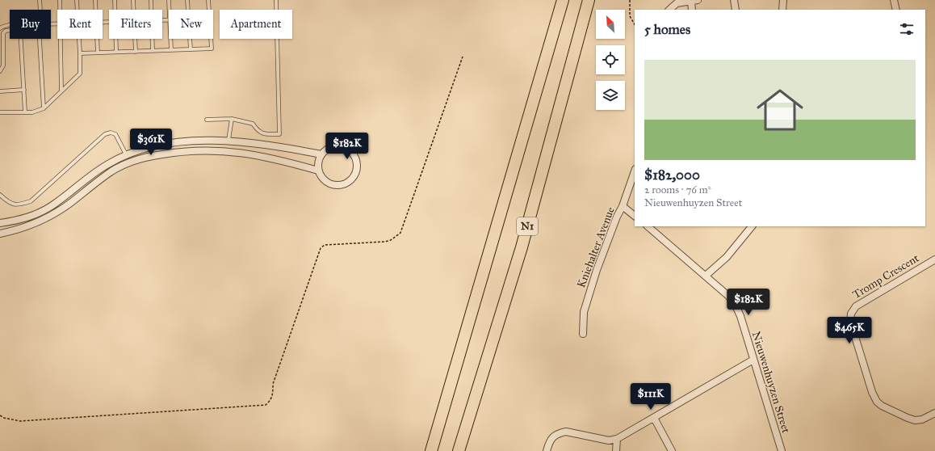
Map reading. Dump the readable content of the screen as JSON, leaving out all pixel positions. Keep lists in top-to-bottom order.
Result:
{
  "streets": {
    "highway": ["N1"],
    "street": ["Kniehalter Avenue", "Tromp Crescent", "Nieuwenhuyzen Street"]
  },
  "north": "top left",
  "page": {
    "chip": [
      "Buy",
      "Rent",
      "Filters",
      "New",
      "Apartment"
    ],
    "heading": "5 homes",
    "list": [
      {
        "name": "$182,000",
        "note": "2 rooms · 76 m² · Nieuwenhuyzen Street"
      }
    ],
    "price": [
      "$361K",
      "$182K",
      "$182K",
      "$465K",
      "$111K"
    ]
  }
}
